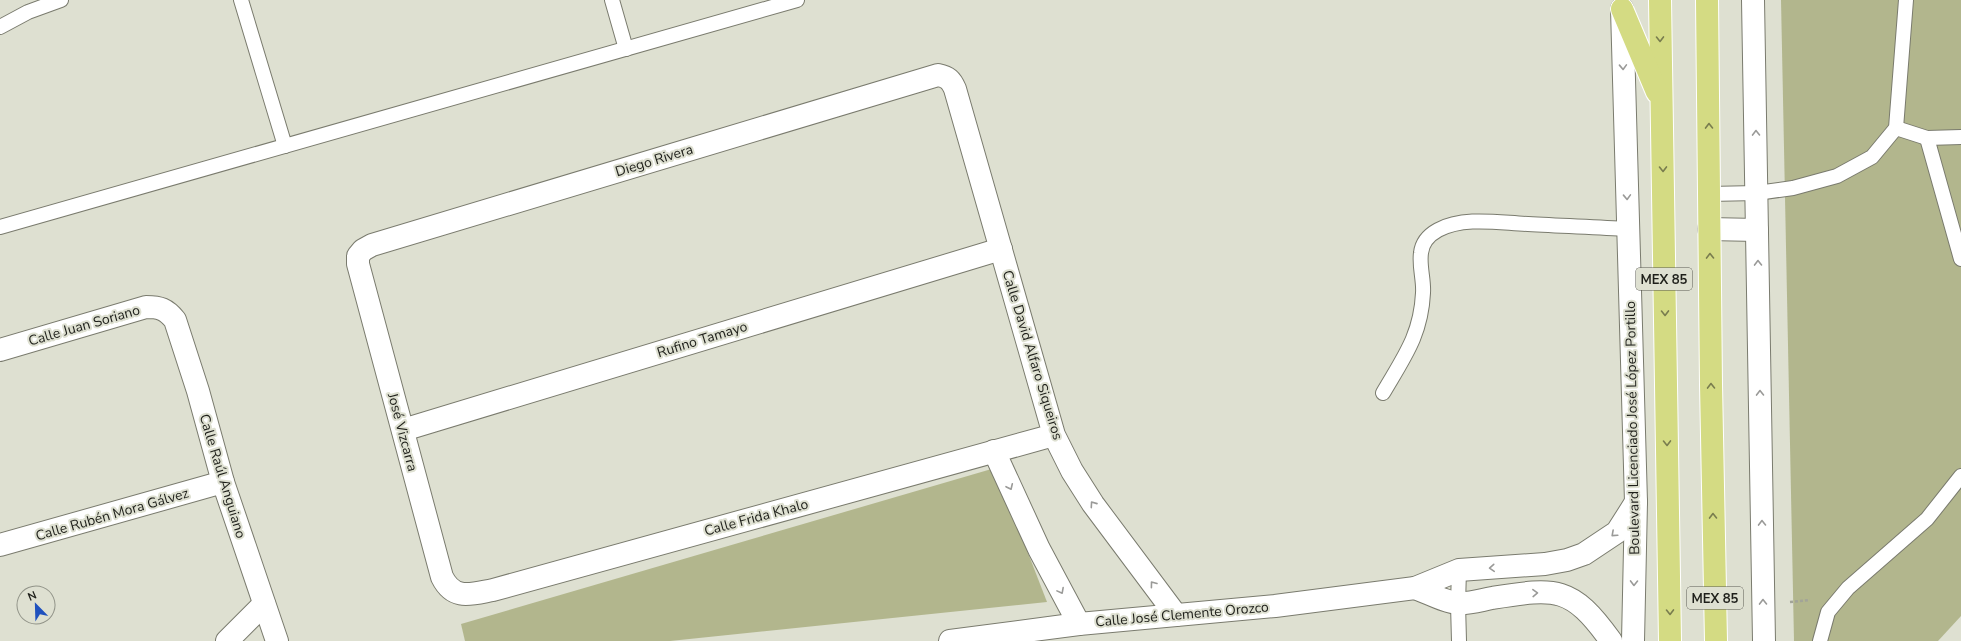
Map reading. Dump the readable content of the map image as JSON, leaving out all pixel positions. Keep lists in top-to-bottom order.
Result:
{
  "streets": {
    "highway": ["MEX 85"],
    "street": [
      "Diego Rivera",
      "Calle Juan Soriano",
      "Rufino Tamayo",
      "Calle David Alfaro Siqueiros",
      "Boulevard Licenciado José López Portillo",
      "José Vizcarra",
      "Calle Raúl Anguiano",
      "Calle Rubén Mora Gálvez",
      "Calle Frida Khalo",
      "Calle José Clemente Orozco"
    ]
  },
  "crossings": [
    ["Diego Rivera", "Calle David Alfaro Siqueiros"],
    ["Diego Rivera", "José Vizcarra"],
    ["Calle Juan Soriano", "Calle Raúl Anguiano"],
    ["Rufino Tamayo", "Calle David Alfaro Siqueiros"],
    ["Rufino Tamayo", "José Vizcarra"],
    ["Calle David Alfaro Siqueiros", "Calle Frida Khalo"],
    ["Calle David Alfaro Siqueiros", "Calle José Clemente Orozco"],
    ["Boulevard Licenciado José López Portillo", "Calle José Clemente Orozco"],
    ["José Vizcarra", "Calle Frida Khalo"],
    ["Calle Raúl Anguiano", "Calle Rubén Mora Gálvez"]
  ],
  "north": "top left"
}
